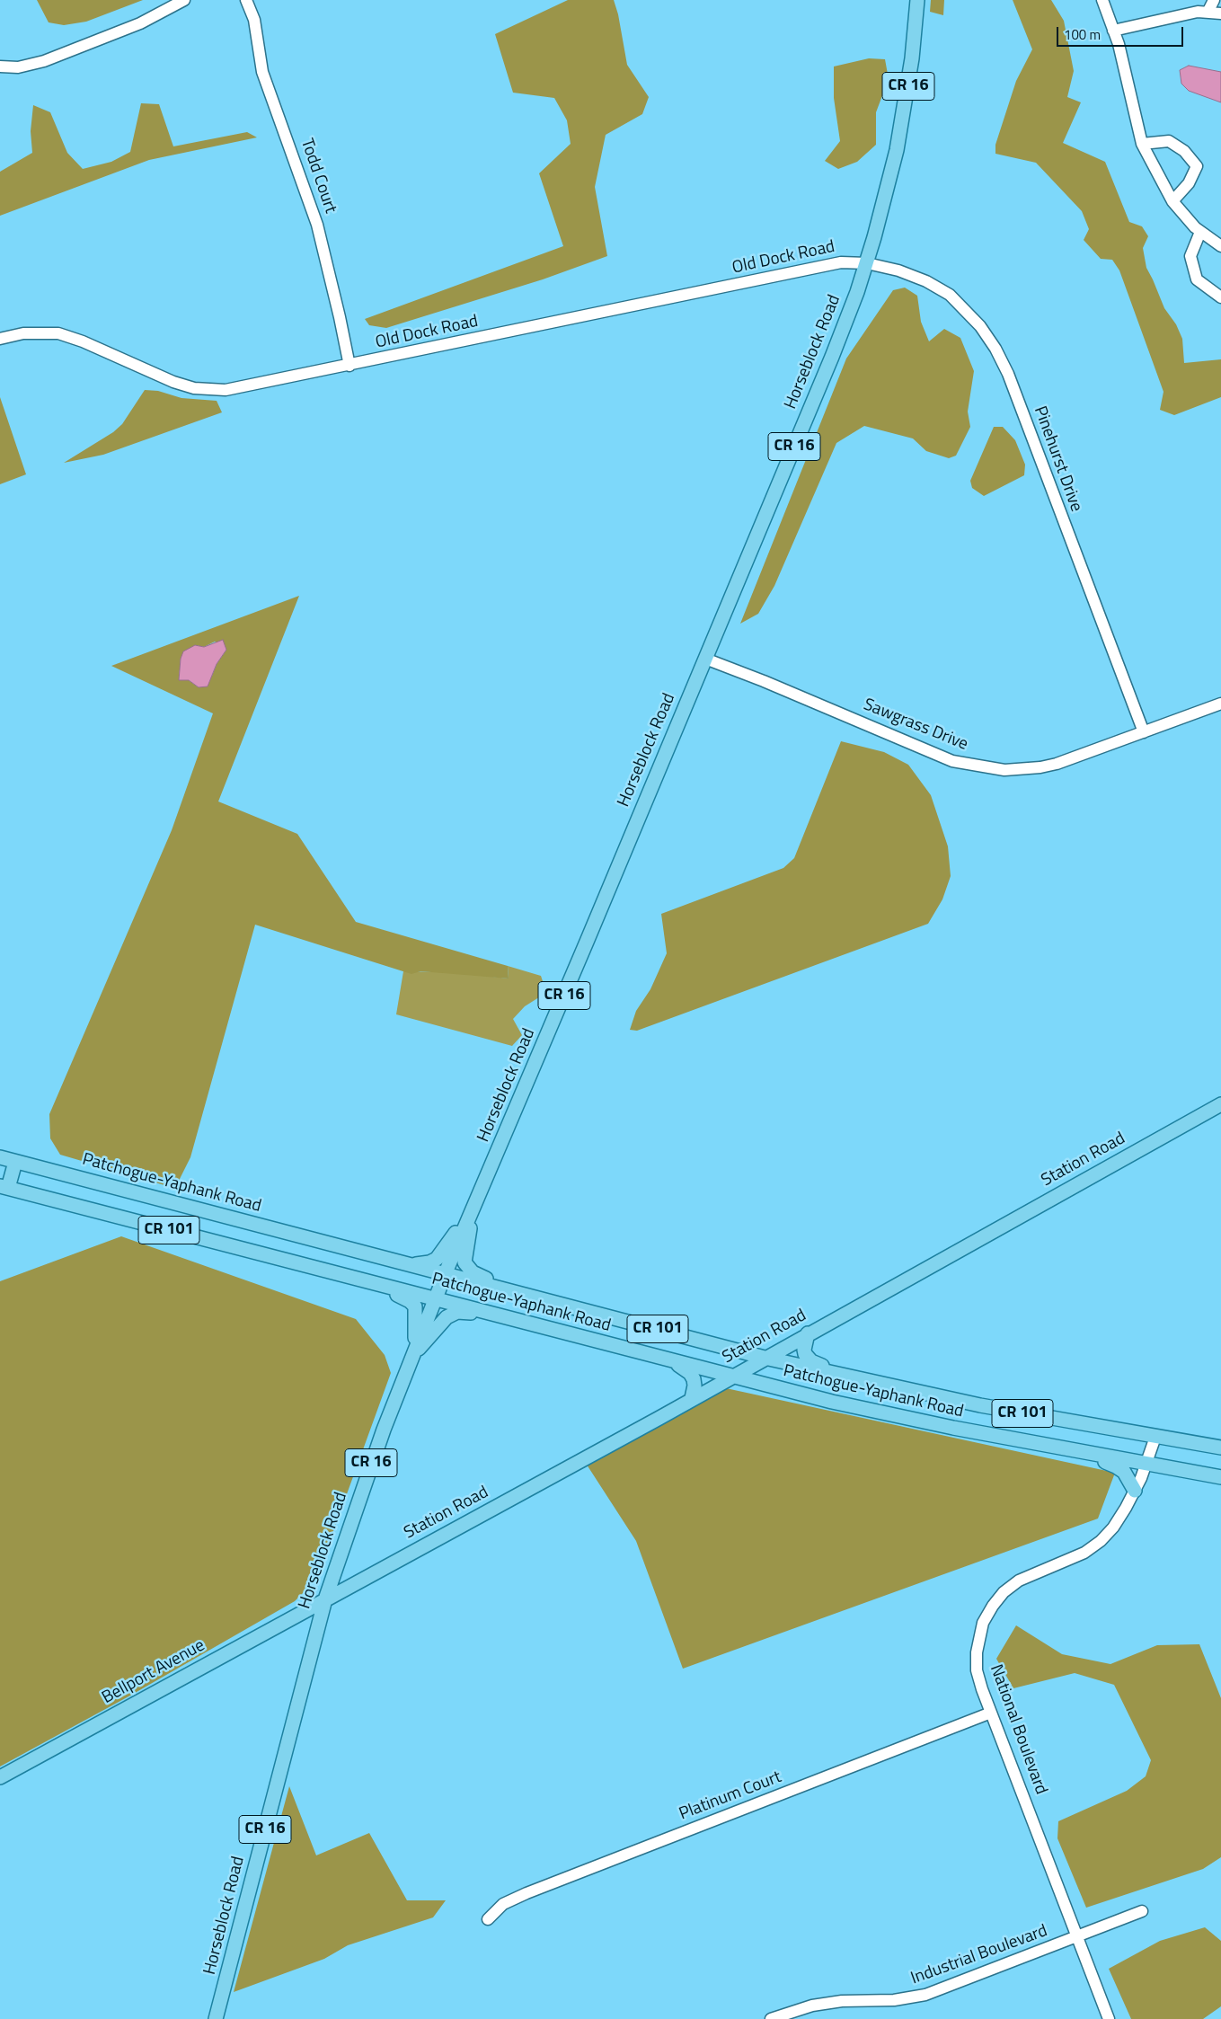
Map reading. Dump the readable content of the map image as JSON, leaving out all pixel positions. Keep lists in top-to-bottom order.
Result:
{
  "streets": {
    "main road": [
      "CR 16",
      "Horseblock Road",
      "Station Road",
      "Patchogue-Yaphank Road",
      "CR 101",
      "Bellport Avenue"
    ],
    "street": [
      "Todd Court",
      "Old Dock Road",
      "Pinehurst Drive",
      "Sawgrass Drive",
      "National Boulevard",
      "Platinum Court",
      "Industrial Boulevard"
    ]
  },
  "crossings": [
    ["Todd Court", "Old Dock Road"],
    ["Old Dock Road", "Horseblock Road"],
    ["Old Dock Road", "Pinehurst Drive"],
    ["Horseblock Road", "Pinehurst Drive"],
    ["Horseblock Road", "Sawgrass Drive"],
    ["Horseblock Road", "Station Road"],
    ["Horseblock Road", "Patchogue-Yaphank Road"],
    ["Horseblock Road", "Bellport Avenue"],
    ["Pinehurst Drive", "Sawgrass Drive"],
    ["Station Road", "Patchogue-Yaphank Road"],
    ["Station Road", "Bellport Avenue"],
    ["Patchogue-Yaphank Road", "National Boulevard"],
    ["National Boulevard", "Platinum Court"],
    ["National Boulevard", "Industrial Boulevard"]
  ],
  "scale_bar": "100 m"
}
